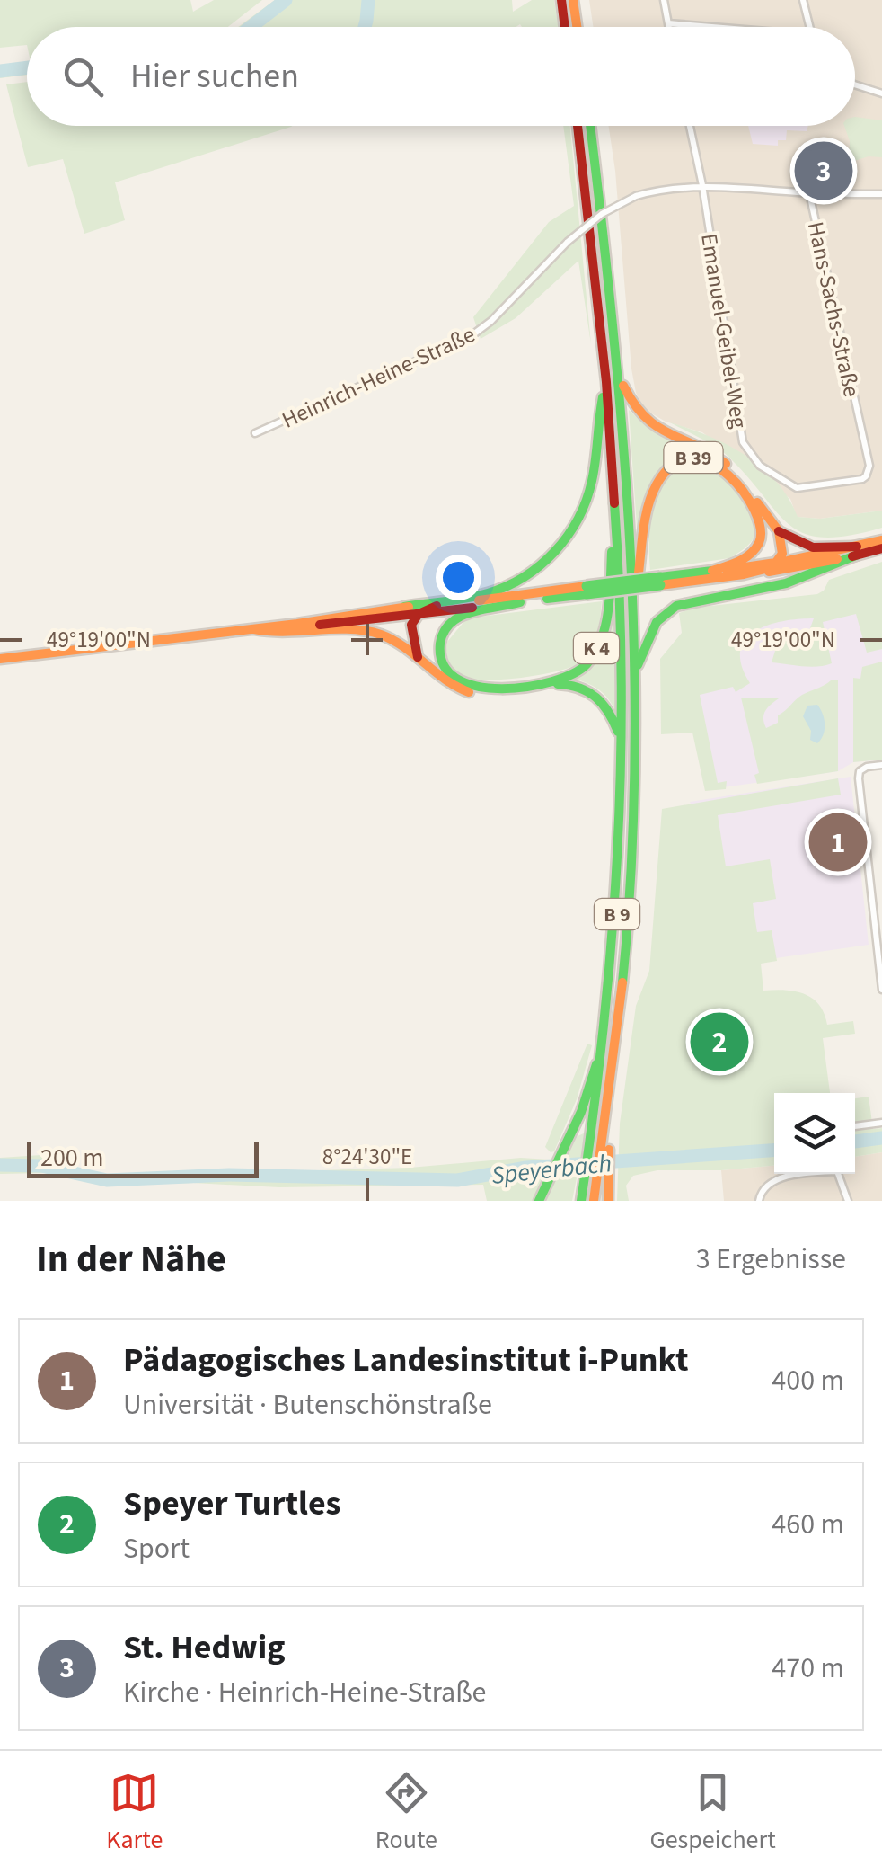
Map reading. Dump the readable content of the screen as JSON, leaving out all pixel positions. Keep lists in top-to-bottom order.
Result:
{
  "streets": {
    "main road": ["B 39", "K 4", "B 9"],
    "street": ["Hans-Sachs-Straße", "Emanuel-Geibel-Weg", "Heinrich-Heine-Straße"]
  },
  "crossings": [
    ["Hans-Sachs-Straße", "Emanuel-Geibel-Weg"],
    ["Hans-Sachs-Straße", "Heinrich-Heine-Straße"],
    ["Emanuel-Geibel-Weg", "Heinrich-Heine-Straße"],
    ["B 39", "K 4"],
    ["B 39", "B 9"],
    ["K 4", "B 9"]
  ],
  "water": ["Speyerbach"],
  "scale_bar": "200 m",
  "page": {
    "search": "Hier suchen",
    "pins": ["3", "1", "2"],
    "scale": "200 m",
    "heading": ["In der Nähe", "3 Ergebnisse"],
    "list": [
      {
        "mark": "1",
        "name": "Pädagogisches Landesinstitut i-Punkt",
        "note": "Universität · Butenschönstraße",
        "value": "400 m"
      },
      {
        "mark": "2",
        "name": "Speyer Turtles",
        "note": "Sport",
        "value": "460 m"
      },
      {
        "mark": "3",
        "name": "St. Hedwig",
        "note": "Kirche · Heinrich-Heine-Straße",
        "value": "470 m"
      }
    ],
    "nav": ["Karte", "Route", "Gespeichert"]
  },
  "coordinates": ["49°19'00\"N", "8°24'30\"E"]
}
